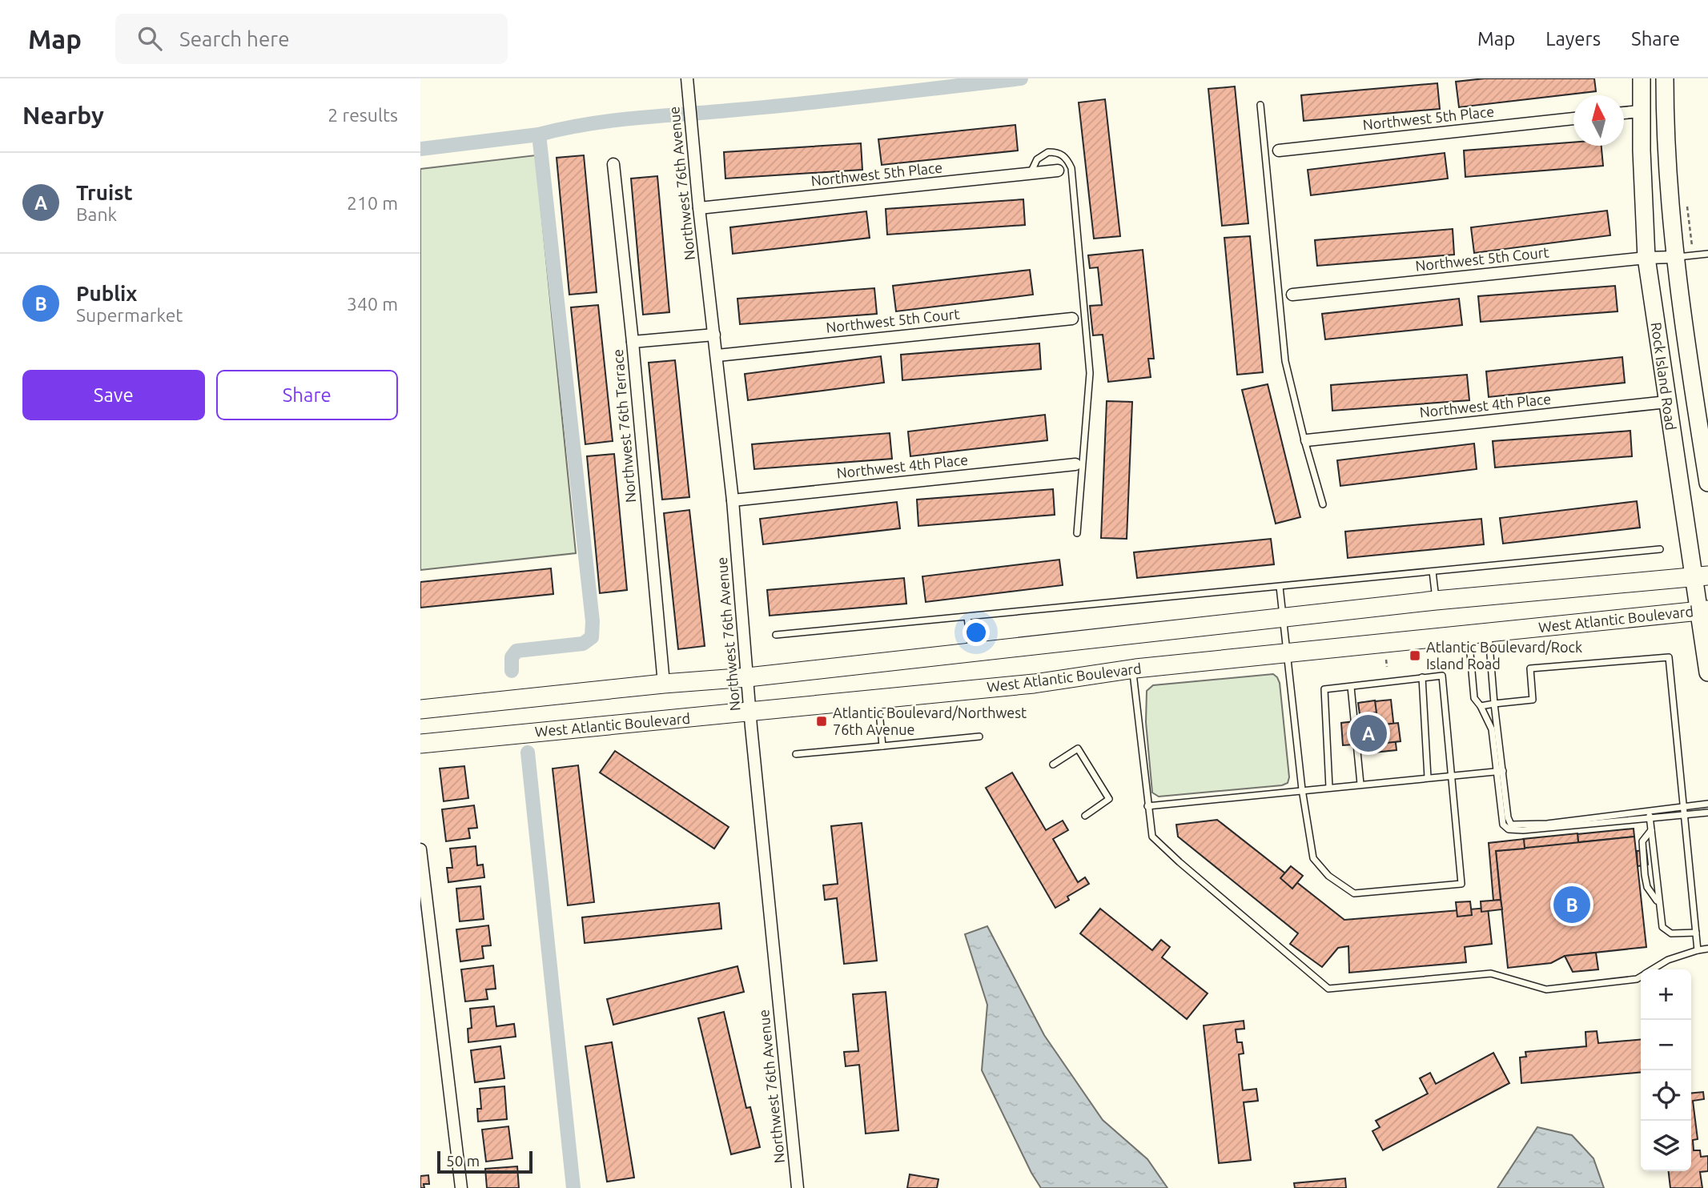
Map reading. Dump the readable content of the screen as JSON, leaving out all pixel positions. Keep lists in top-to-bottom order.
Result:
{
  "streets": {
    "main road": ["Rock Island Road", "West Atlantic Boulevard"],
    "street": [
      "Northwest 5th Place",
      "Northwest 76th Avenue",
      "Northwest 5th Court",
      "Northwest 4th Place",
      "Northwest 76th Terrace"
    ]
  },
  "crossings": [
    ["Northwest 5th Place", "Northwest 76th Avenue"],
    ["Northwest 76th Avenue", "Northwest 5th Court"],
    ["Northwest 76th Avenue", "Northwest 4th Place"],
    ["Northwest 76th Avenue", "West Atlantic Boulevard"],
    ["Northwest 5th Court", "Rock Island Road"],
    ["Rock Island Road", "Northwest 4th Place"],
    ["Rock Island Road", "West Atlantic Boulevard"]
  ],
  "places": {
    "transit": ["Atlantic Boulevard/Rock Island Road", "Atlantic Boulevard/Northwest 76th Avenue"]
  },
  "scale_bar": "50 m",
  "north": "top",
  "page": {
    "header": "Map",
    "search": "Search here",
    "nav": ["Map", "Layers", "Share"],
    "heading": ["Nearby", "2 results"],
    "list": [
      {
        "mark": "A",
        "name": "Truist",
        "note": "Bank",
        "value": "210 m"
      },
      {
        "mark": "B",
        "name": "Publix",
        "note": "Supermarket",
        "value": "340 m"
      }
    ],
    "buttons": ["Save", "Share"],
    "pins": ["A", "B"],
    "map_buttons": ["+", "−"],
    "scale": "50 m"
  }
}
